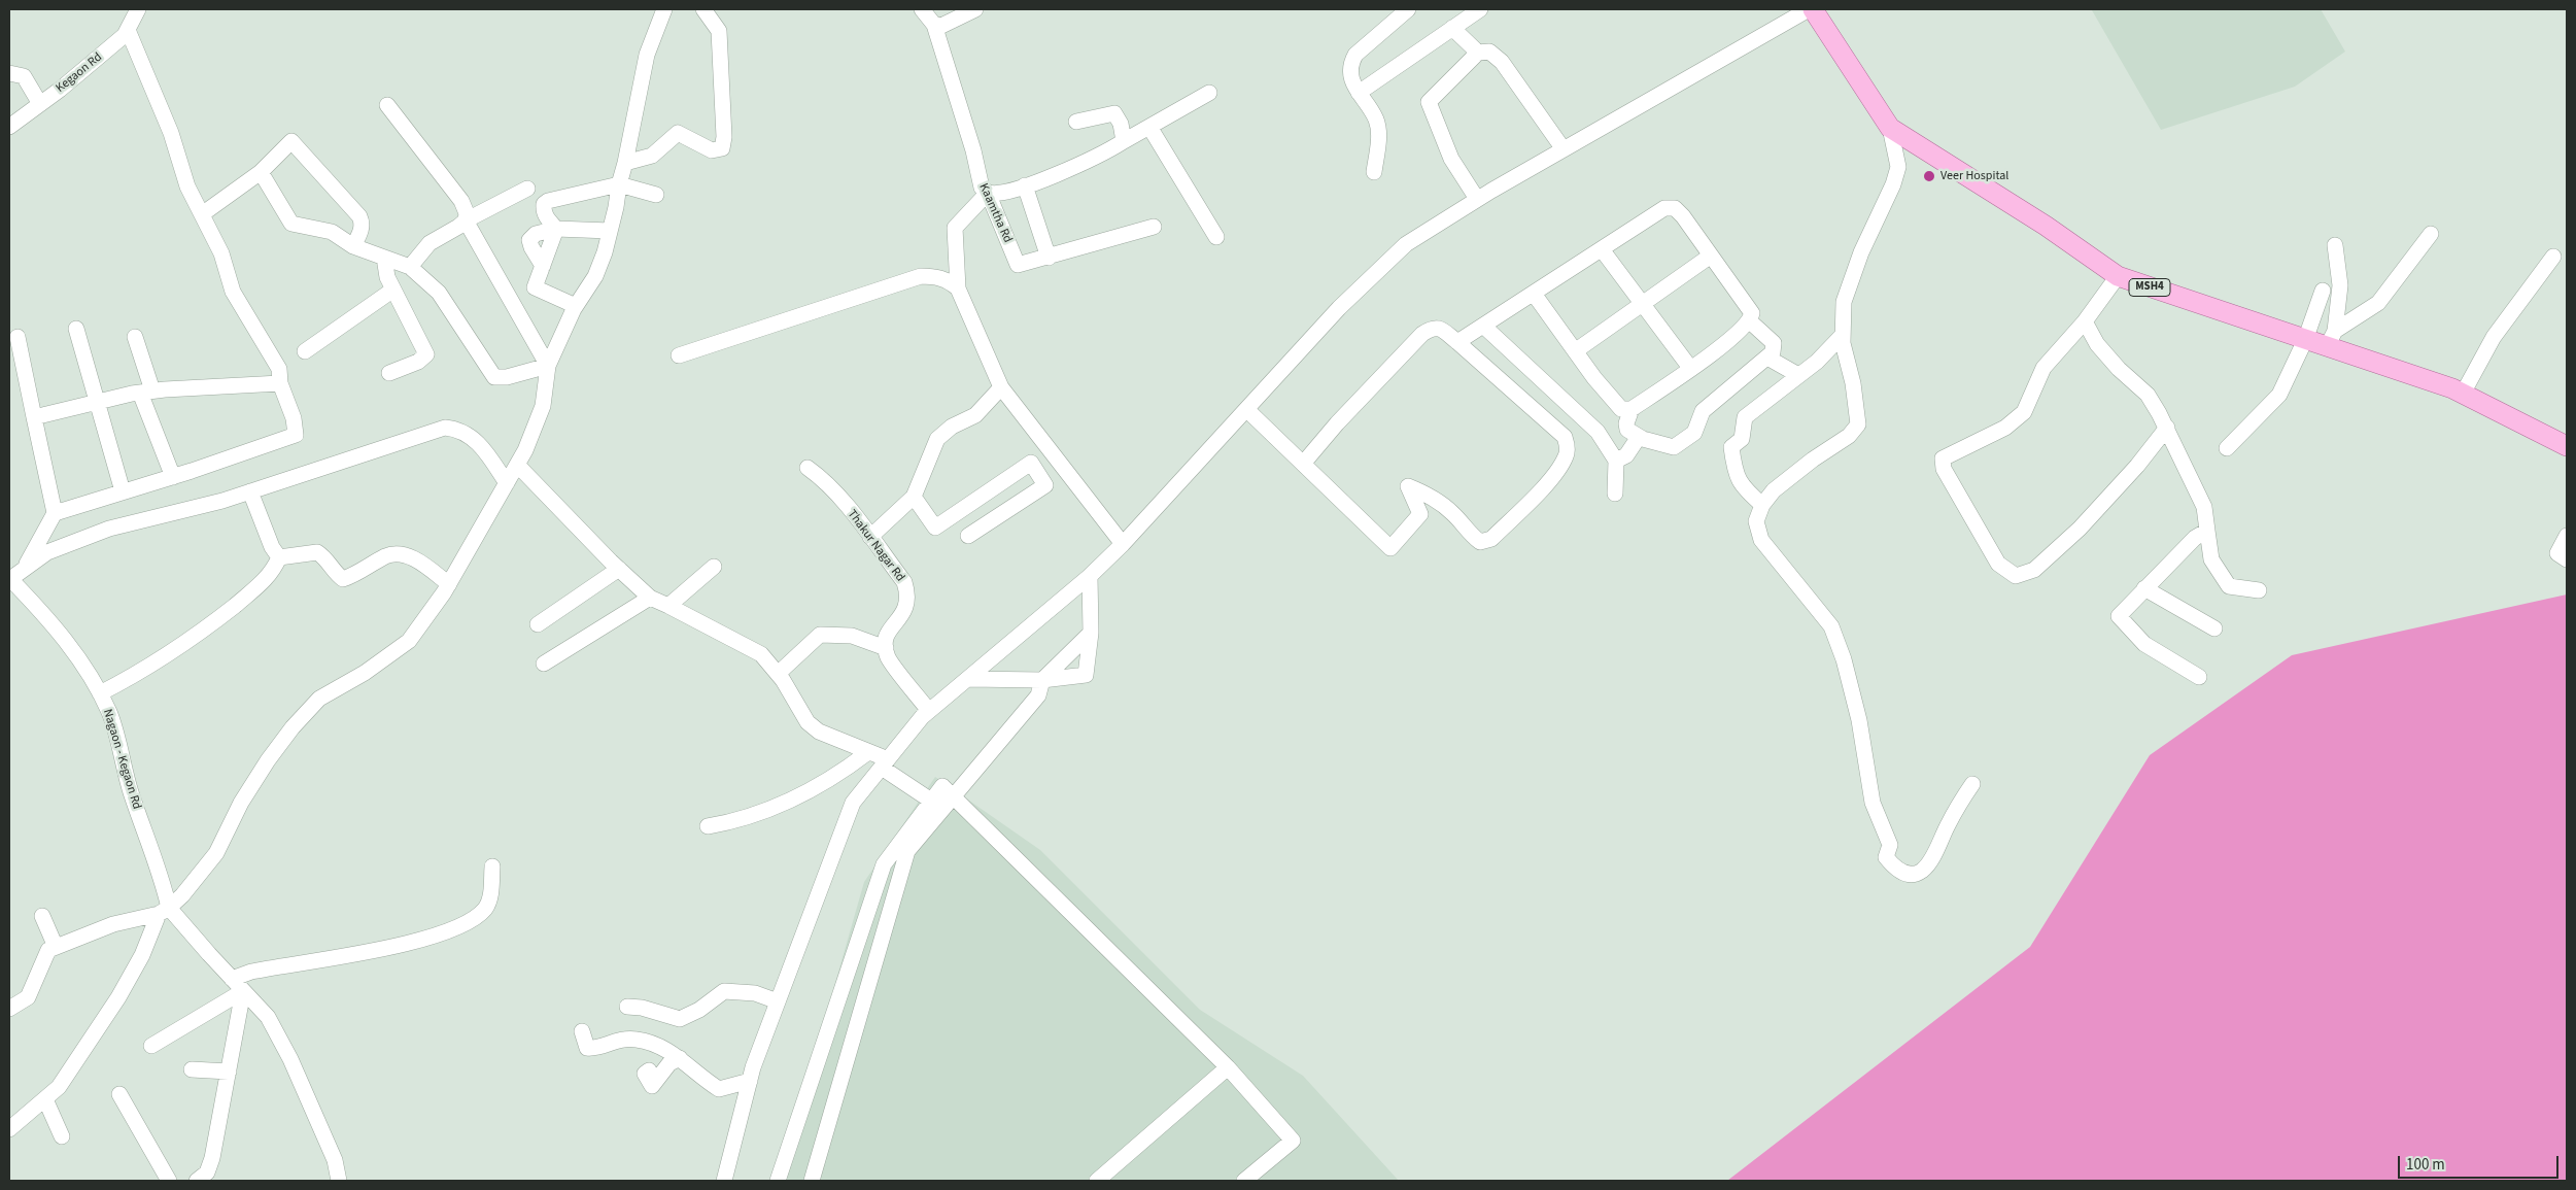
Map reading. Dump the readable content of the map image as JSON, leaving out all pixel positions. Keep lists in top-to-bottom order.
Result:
{
  "streets": {
    "main road": ["MSH4"],
    "street": [
      "Kegaon Rd",
      "Kaamtha Rd",
      "Thakur Nagar Rd",
      "Nagaon - Kegaon Rd"
    ]
  },
  "places": ["Veer Hospital"],
  "scale_bar": "100 m"
}
